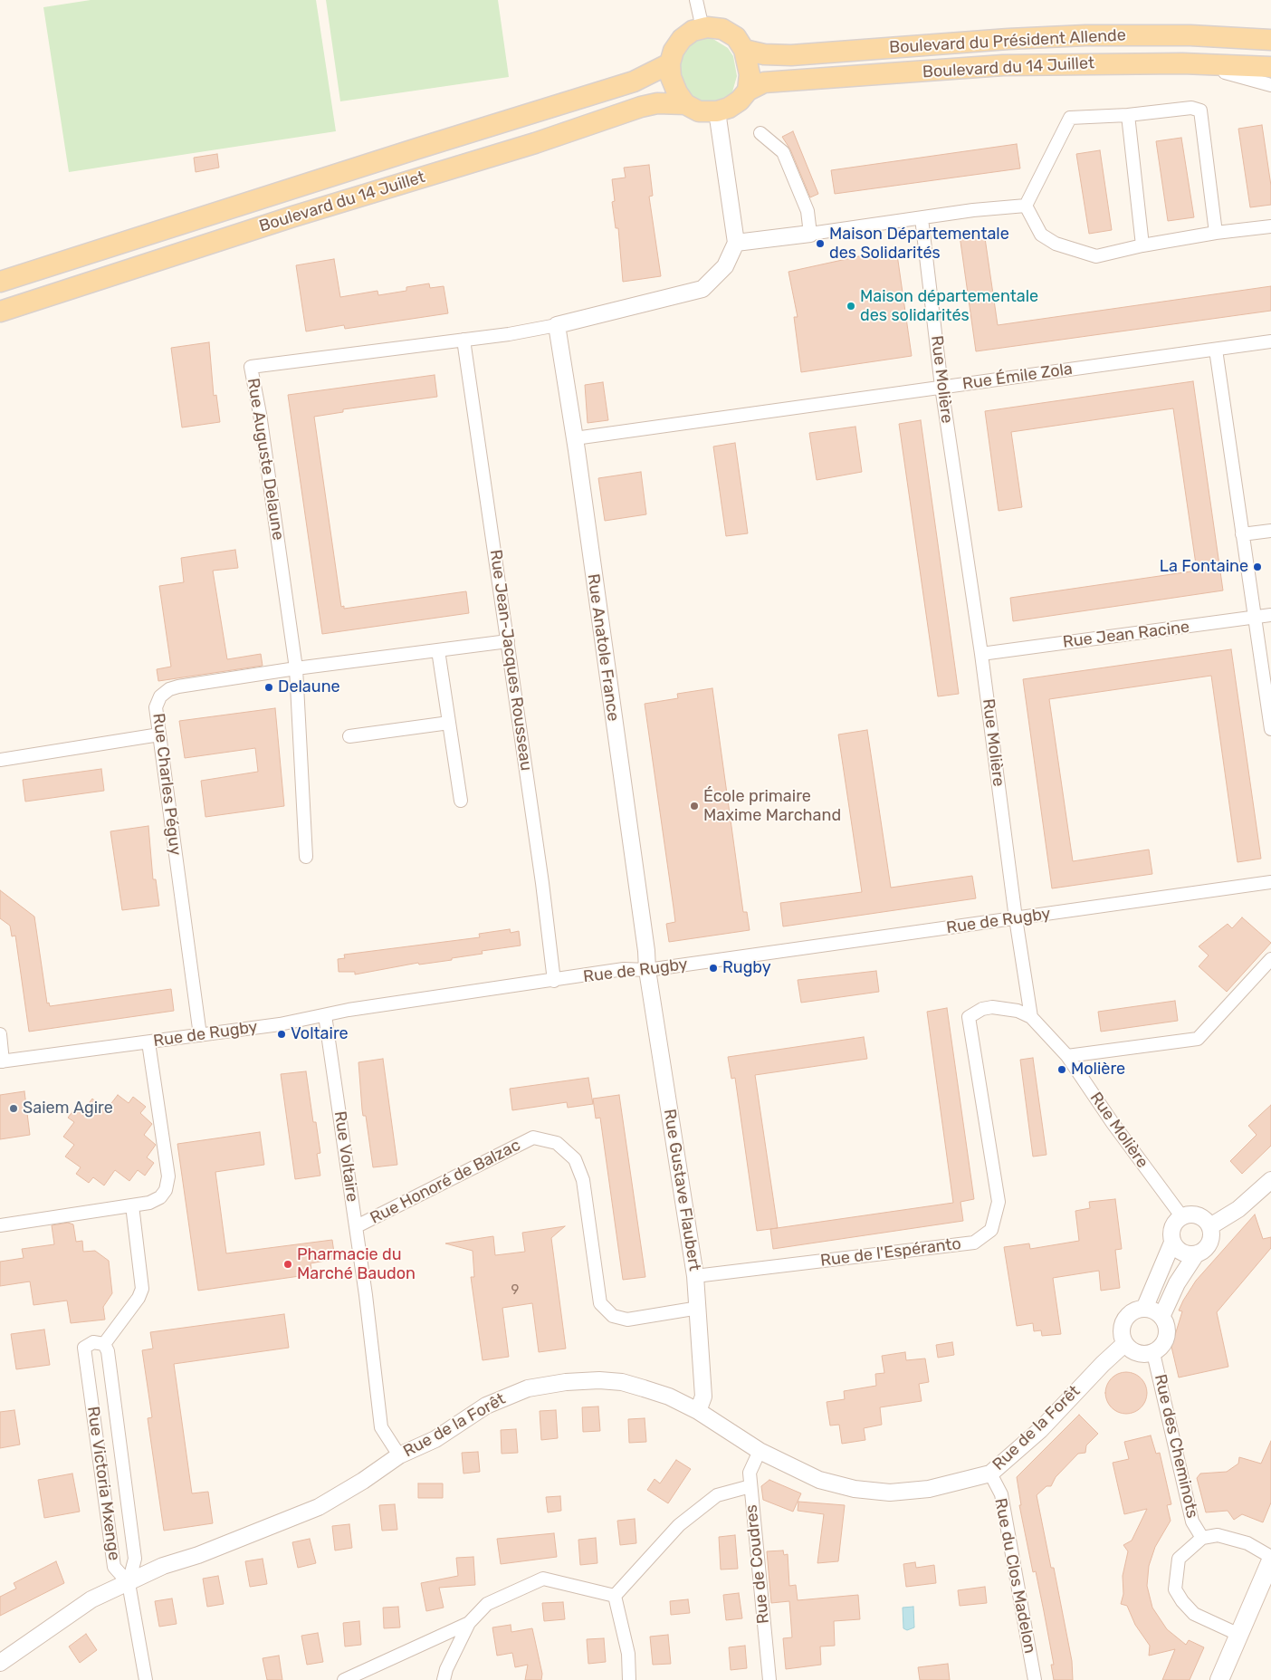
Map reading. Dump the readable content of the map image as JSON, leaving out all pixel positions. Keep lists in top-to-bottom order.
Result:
{
  "streets": {
    "main road": ["Boulevard du Président Allende", "Boulevard du 14 Juillet"],
    "street": [
      "Rue Émile Zola",
      "Rue Molière",
      "Rue Auguste Delaune",
      "Rue Jean Racine",
      "Rue Anatole France",
      "Rue Jean-Jacques Rousseau",
      "Rue Charles Péguy",
      "Rue de Rugby",
      "Rue Voltaire",
      "Rue Honoré de Balzac",
      "Rue Gustave Flaubert",
      "Rue de l'Espéranto",
      "Rue de la Forêt",
      "Rue des Cheminots",
      "Rue Victoria Mxenge",
      "Rue de Coudres",
      "Rue du Clos Madelon"
    ]
  },
  "crossings": [
    ["Boulevard du Président Allende", "Boulevard du 14 Juillet"],
    ["Rue Émile Zola", "Rue Molière"],
    ["Rue Émile Zola", "Rue Anatole France"],
    ["Rue Molière", "Rue Jean Racine"],
    ["Rue Molière", "Rue de Rugby"],
    ["Rue Molière", "Rue de l'Espéranto"],
    ["Rue Auguste Delaune", "Rue Anatole France"],
    ["Rue Auguste Delaune", "Rue Jean-Jacques Rousseau"],
    ["Rue Auguste Delaune", "Rue Charles Péguy"],
    ["Rue Anatole France", "Rue de Rugby"],
    ["Rue Anatole France", "Rue Gustave Flaubert"],
    ["Rue Jean-Jacques Rousseau", "Rue Charles Péguy"],
    ["Rue Jean-Jacques Rousseau", "Rue de Rugby"],
    ["Rue Charles Péguy", "Rue de Rugby"],
    ["Rue de Rugby", "Rue Voltaire"],
    ["Rue de Rugby", "Rue Gustave Flaubert"],
    ["Rue Voltaire", "Rue Honoré de Balzac"],
    ["Rue Voltaire", "Rue de la Forêt"],
    ["Rue Honoré de Balzac", "Rue Gustave Flaubert"],
    ["Rue Gustave Flaubert", "Rue de l'Espéranto"],
    ["Rue Gustave Flaubert", "Rue de la Forêt"],
    ["Rue de la Forêt", "Rue des Cheminots"],
    ["Rue de la Forêt", "Rue Victoria Mxenge"],
    ["Rue de la Forêt", "Rue de Coudres"],
    ["Rue de la Forêt", "Rue du Clos Madelon"]
  ],
  "places": [
    "Maison Départementale des Solidarités",
    "Maison départementale des solidarités",
    "La Fontaine",
    "Delaune",
    "École primaire Maxime Marchand",
    "Rugby",
    "Voltaire",
    "Molière",
    "Saiem Agire",
    "Pharmacie du Marché Baudon"
  ],
  "house_numbers": ["9"]
}
